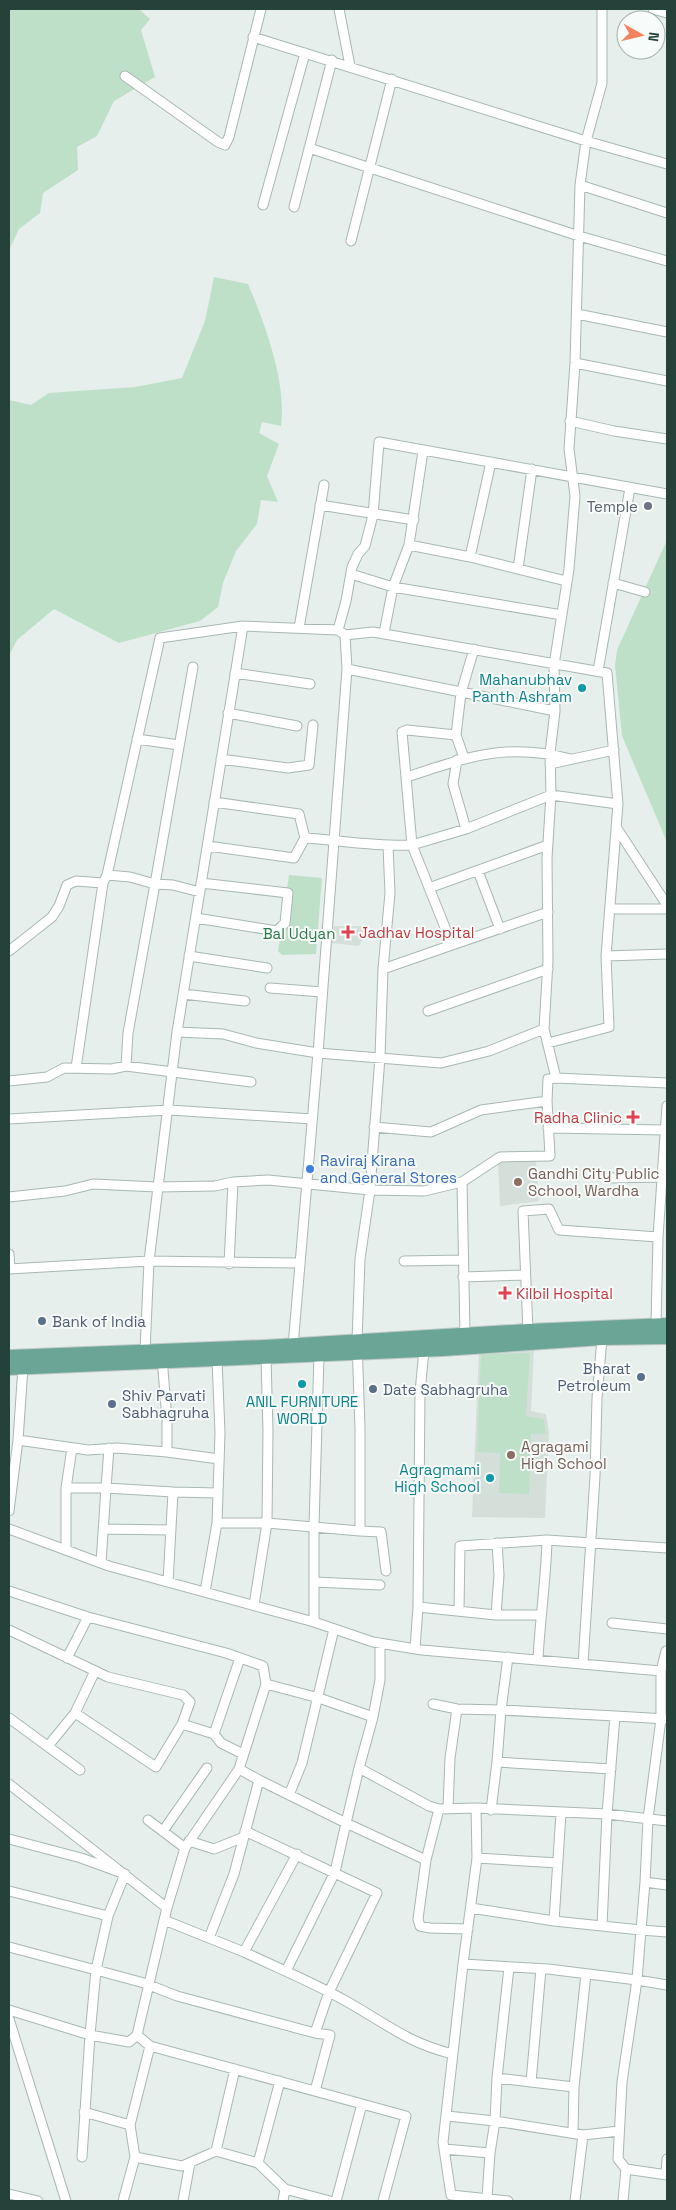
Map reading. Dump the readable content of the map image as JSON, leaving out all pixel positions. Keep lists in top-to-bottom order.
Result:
{
  "parks": ["Bal Udyan"],
  "places": {
    "other": [
      "Temple",
      "Mahanubhav Panth Ashram",
      "Raviraj Kirana and General Stores",
      "Gandhi City Public School, Wardha",
      "Bank of India",
      "Bharat Petroleum",
      "ANIL FURNITURE WORLD",
      "Date Sabhagruha",
      "Shiv Parvati Sabhagruha",
      "Agragami High School",
      "Agragmami High School"
    ],
    "health": ["Jadhav Hospital", "Radha Clinic", "Kilbil Hospital"]
  },
  "north": "right"
}
